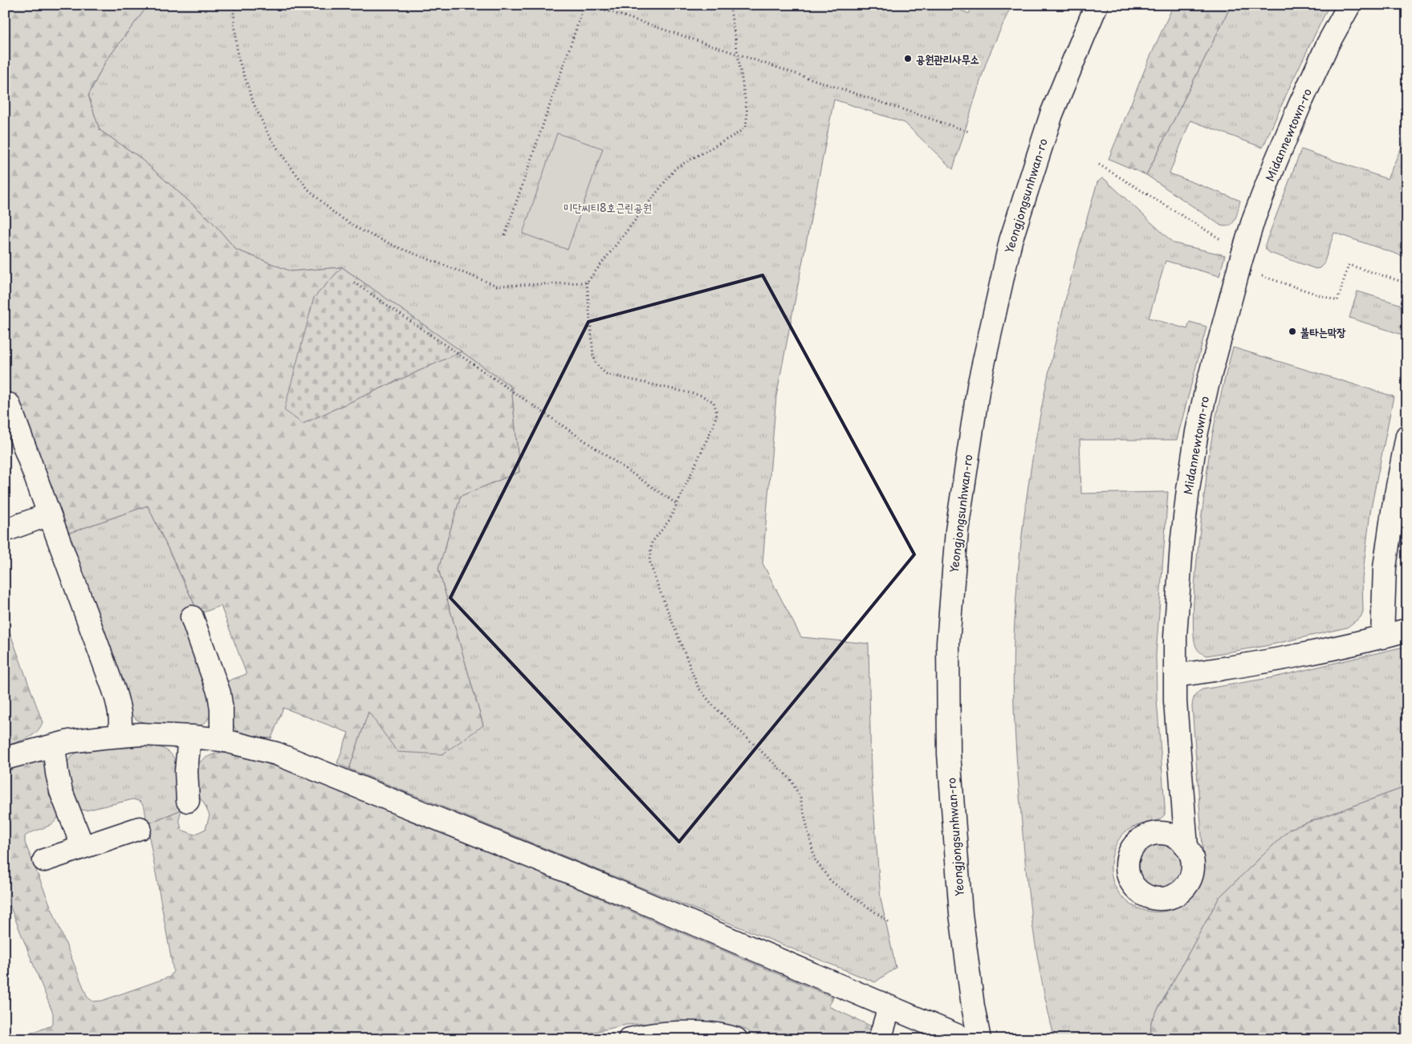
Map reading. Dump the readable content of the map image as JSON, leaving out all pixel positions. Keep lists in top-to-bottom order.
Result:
{
  "streets": {
    "street": ["Midannewtown-ro", "Yeongjongsunhwan-ro"]
  },
  "parks": ["미단씨티8호근린공원"],
  "places": ["공원관리사무소", "불타는막장"]
}
